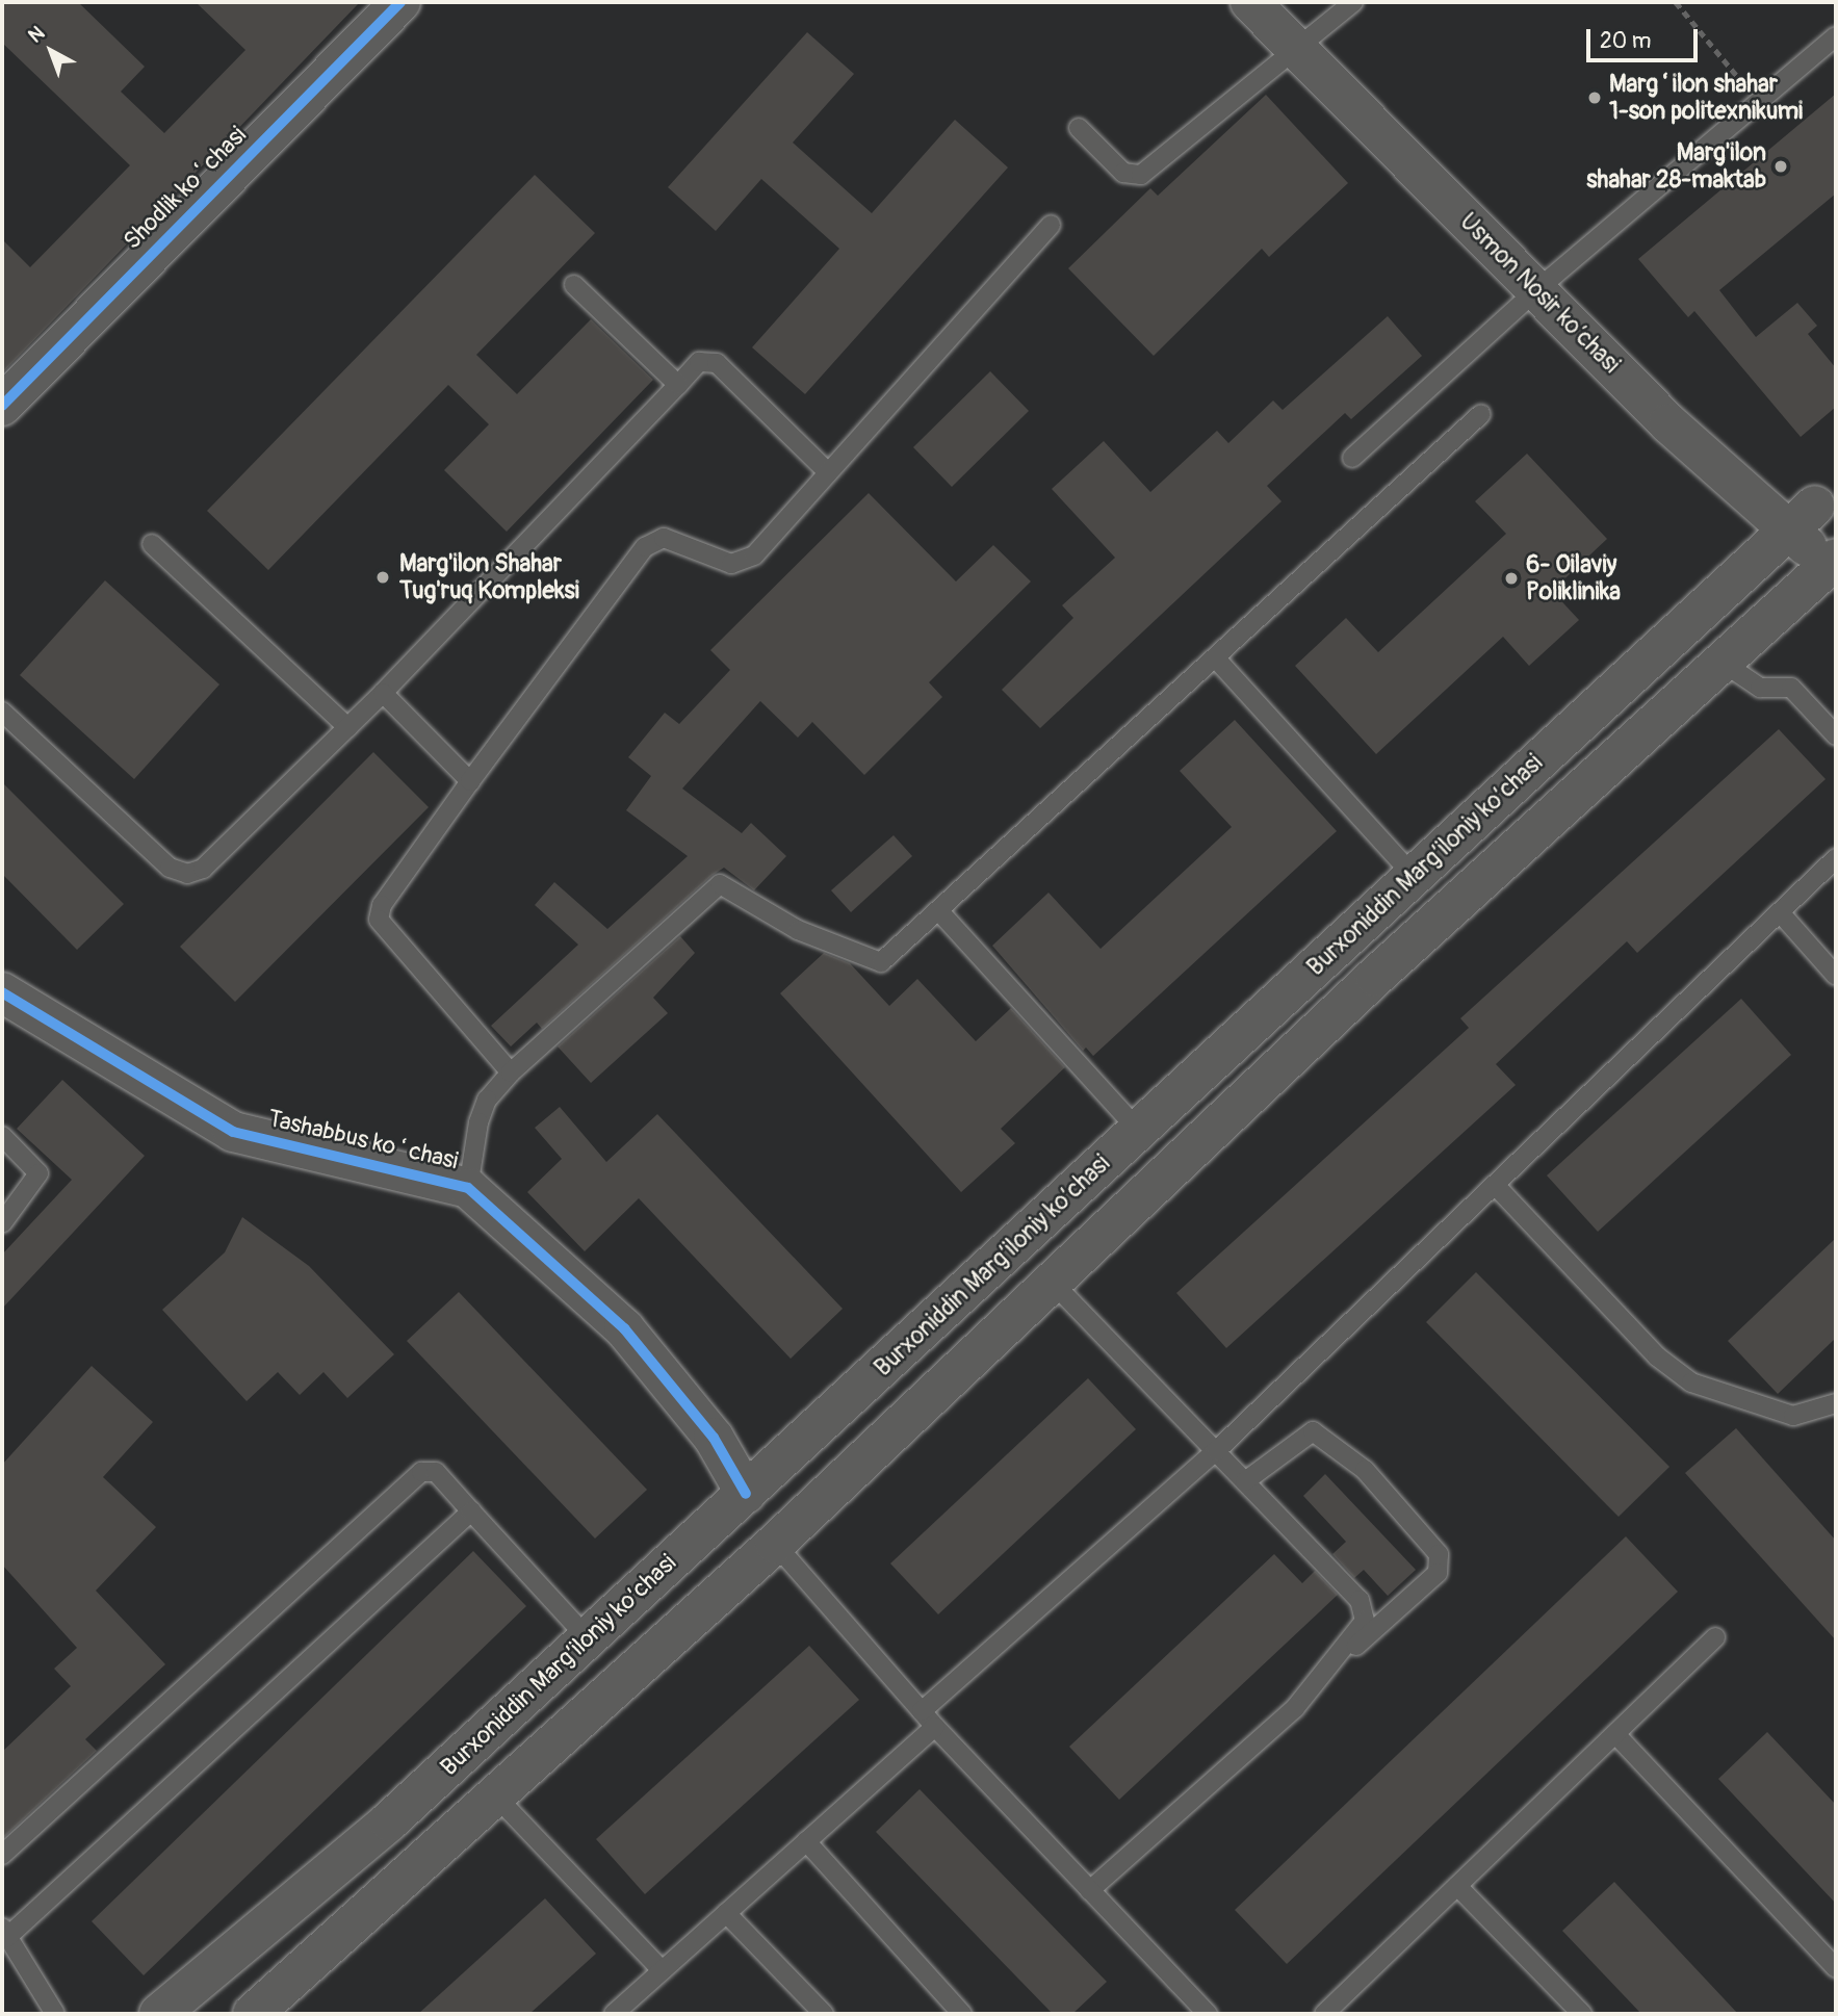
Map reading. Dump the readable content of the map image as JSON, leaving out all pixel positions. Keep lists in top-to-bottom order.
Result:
{
  "streets": {
    "main road": [
      "Shodlik koʻchasi",
      "Usmon Nosir ko‘chasi",
      "Burxoniddin Marg’iloniy ko’chasi",
      "Tashabbus koʻchasi"
    ]
  },
  "crossings": [
    ["Usmon Nosir ko‘chasi", "Burxoniddin Marg’iloniy ko’chasi"],
    ["Burxoniddin Marg’iloniy ko’chasi", "Tashabbus koʻchasi"]
  ],
  "places": [
    "Margʻilon shahar 1-son politexnikumi",
    "Marg'ilon shahar 28-maktab",
    "Marg'ilon Shahar Tug'ruq Kompleksi",
    "6- Oilaviy Poliklinika"
  ],
  "scale_bar": "20 m",
  "north": "top left"
}
